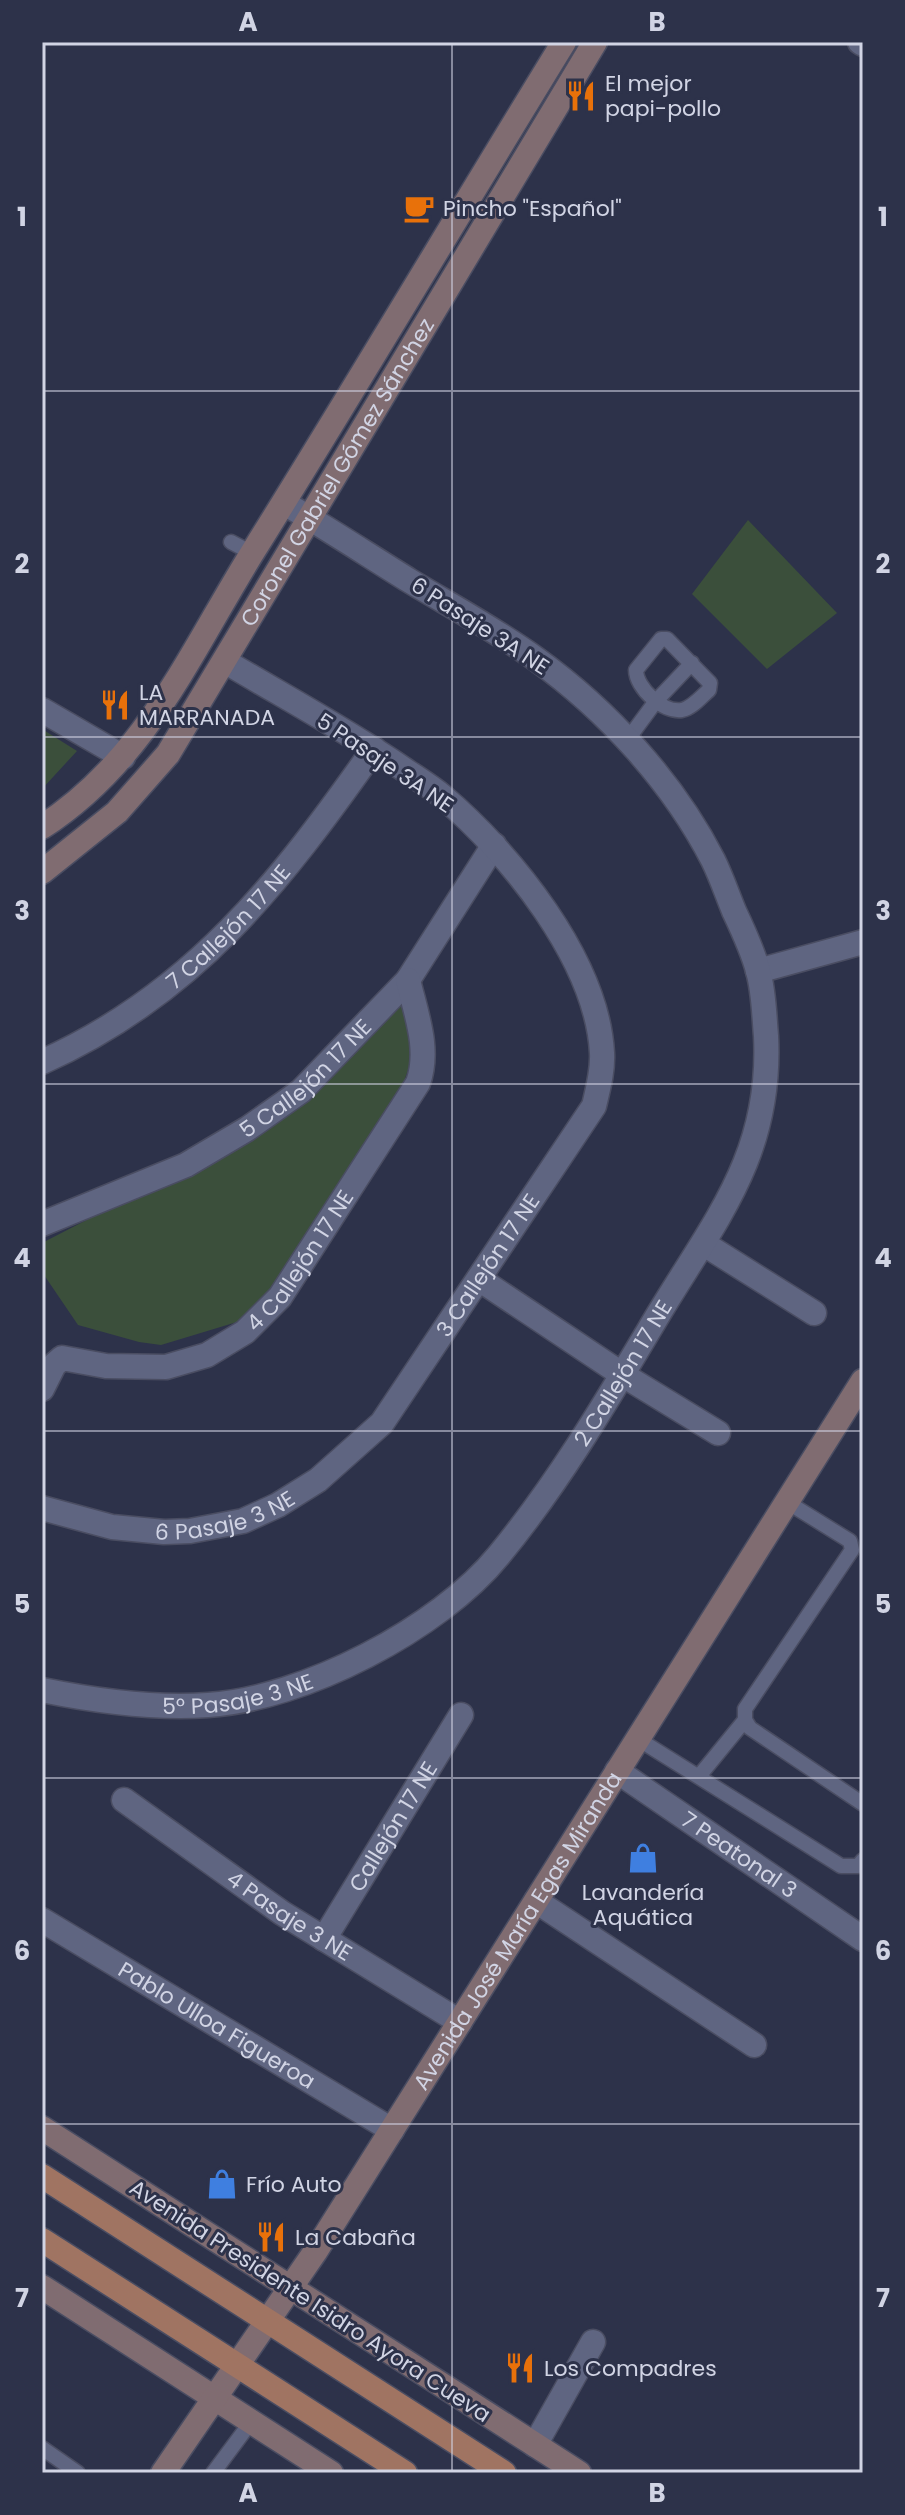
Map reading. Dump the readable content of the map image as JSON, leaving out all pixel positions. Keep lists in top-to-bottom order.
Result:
{
  "streets": {
    "main road": ["Avenida Presidente Isidro Ayora Cueva"],
    "street": [
      "Coronel Gabriel Gómez Sánchez",
      "6 Pasaje 3A NE",
      "5 Pasaje 3A NE",
      "7 Callejón 17 NE",
      "5 Callejón 17 NE",
      "4 Callejón 17 NE",
      "3 Callejón 17 NE",
      "2 Callejón 17 NE",
      "6 Pasaje 3 NE",
      "5° Pasaje 3 NE",
      "Callejón 17 NE",
      "7 Peatonal 3",
      "4 Pasaje 3 NE",
      "Avenida José María Egas Miranda",
      "Pablo Ulloa Figueroa"
    ]
  },
  "crossings": [
    ["Coronel Gabriel Gómez Sánchez", "6 Pasaje 3A NE"],
    ["Coronel Gabriel Gómez Sánchez", "5 Pasaje 3A NE"],
    ["6 Pasaje 3A NE", "2 Callejón 17 NE"],
    ["5 Pasaje 3A NE", "7 Callejón 17 NE"],
    ["5 Pasaje 3A NE", "5 Callejón 17 NE"],
    ["5 Pasaje 3A NE", "3 Callejón 17 NE"],
    ["5 Callejón 17 NE", "4 Callejón 17 NE"],
    ["3 Callejón 17 NE", "6 Pasaje 3 NE"],
    ["2 Callejón 17 NE", "5° Pasaje 3 NE"],
    ["Callejón 17 NE", "4 Pasaje 3 NE"],
    ["7 Peatonal 3", "Avenida José María Egas Miranda"],
    ["4 Pasaje 3 NE", "Avenida José María Egas Miranda"],
    ["Avenida José María Egas Miranda", "Pablo Ulloa Figueroa"],
    ["Avenida José María Egas Miranda", "Avenida Presidente Isidro Ayora Cueva"]
  ],
  "places": {
    "restaurant": [
      "El mejor papi-pollo",
      "LA MARRANADA",
      "La Cabaña",
      "Los Compadres"
    ],
    "cafe": ["Pincho \"Español\""],
    "shop": ["Lavandería Aquática", "Frío Auto"]
  },
  "grid": {
    "columns": ["A", "B"],
    "rows": [
      "1",
      "2",
      "3",
      "4",
      "5",
      "6",
      "7"
    ]
  }
}
